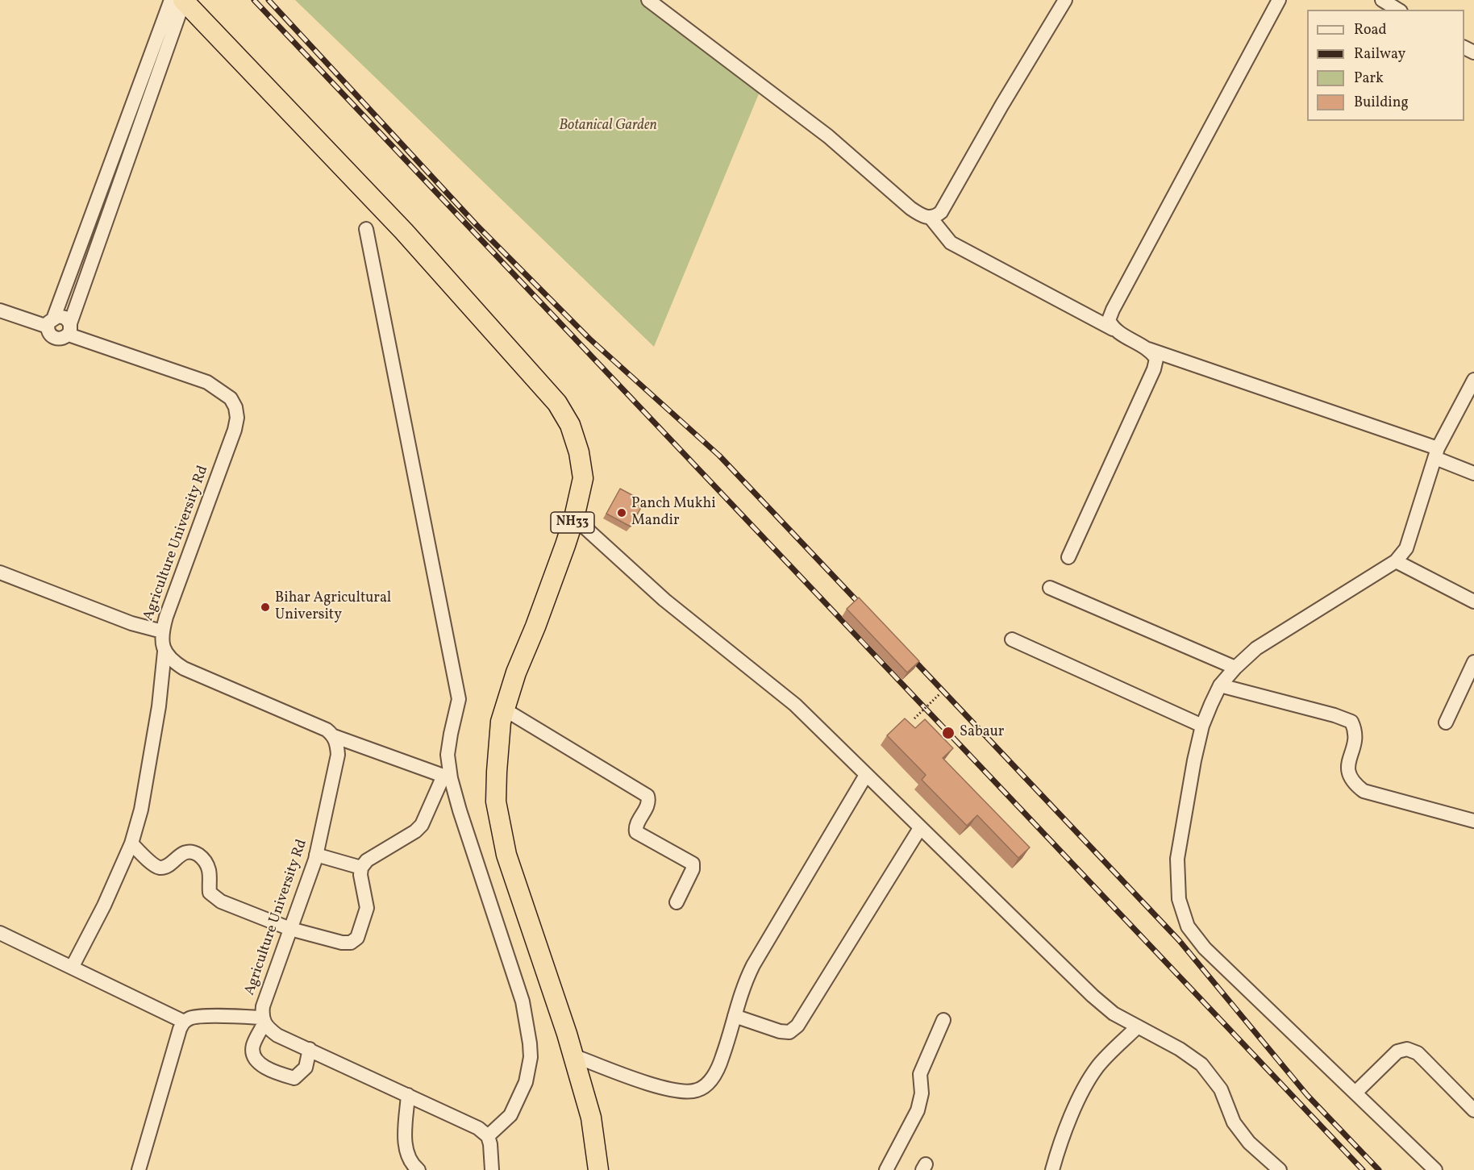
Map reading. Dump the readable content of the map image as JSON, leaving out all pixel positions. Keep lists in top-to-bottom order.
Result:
{
  "streets": {
    "highway": ["NH33"],
    "street": ["Agriculture University Rd"]
  },
  "parks": ["Botanical Garden"],
  "places": ["Panch Mukhi Mandir", "Bihar Agricultural University", "Sabaur"],
  "legend": [
    "Road",
    "Railway",
    "Park",
    "Building"
  ]
}
